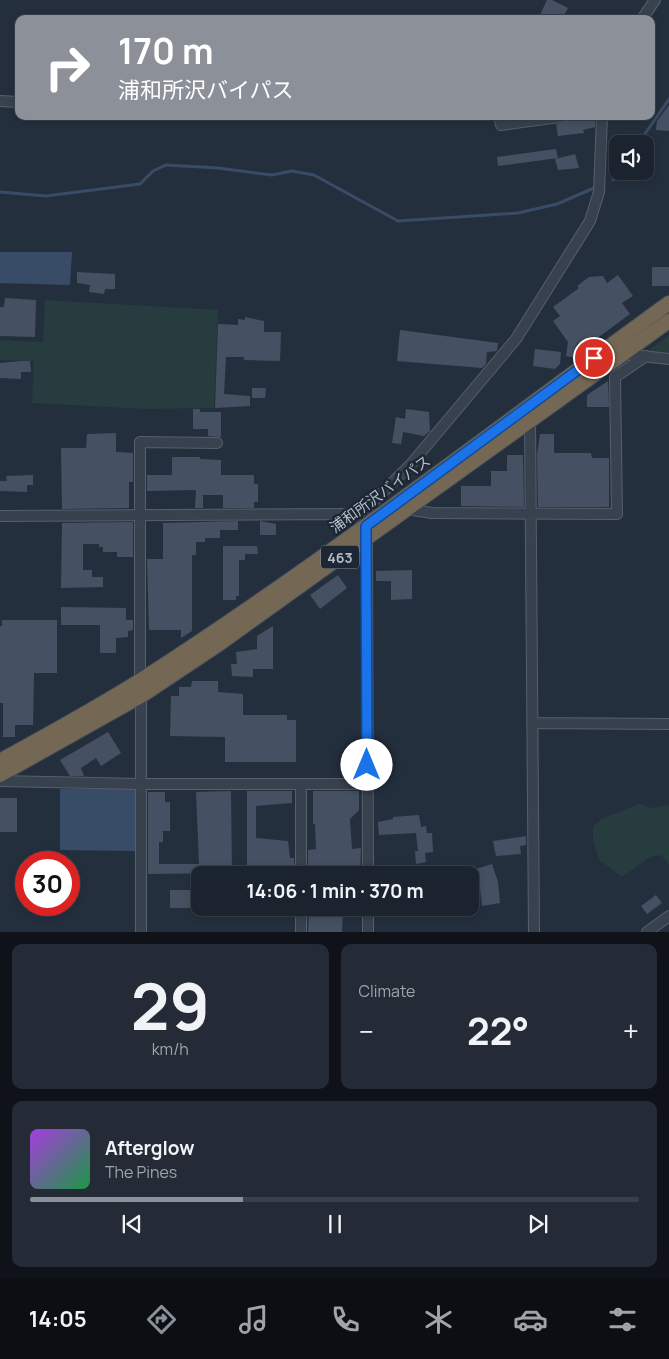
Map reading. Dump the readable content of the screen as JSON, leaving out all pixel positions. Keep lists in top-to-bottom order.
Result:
{
  "streets": {
    "highway": ["浦和所沢バイパス", "463"]
  },
  "page": {
    "turn": ["170 m", "浦和所沢バイパス"],
    "limit": "30",
    "trip": "14:06 · 1 min · 370 m",
    "tile": [
      ["29", "km/h"],
      "Climate"
    ],
    "heat": ["−", "22°", "+"],
    "song": ["Afterglow", "The Pines"],
    "tabs": "14:05"
  }
}
